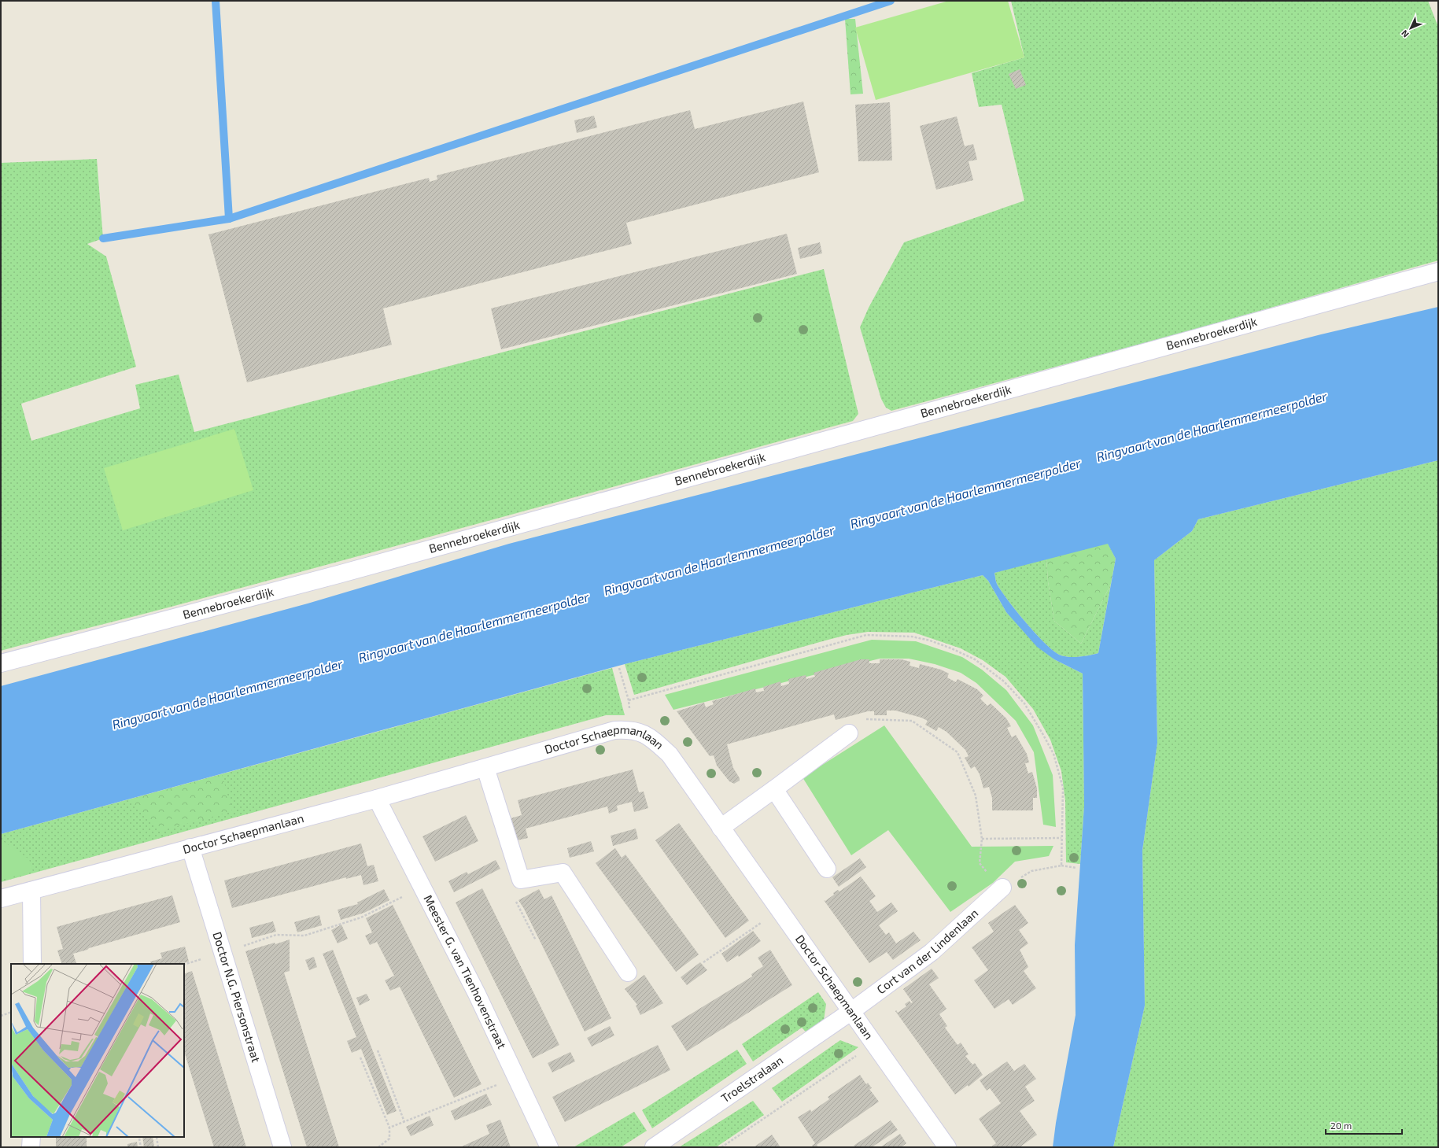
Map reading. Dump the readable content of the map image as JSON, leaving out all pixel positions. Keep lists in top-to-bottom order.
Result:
{
  "streets": {
    "street": [
      "Bennebroekerdijk",
      "Doctor Schaepmanlaan",
      "Cort van der Lindenlaan",
      "Meester G. van Tienhovenstraat",
      "Doctor N.G. Piersonstraat",
      "Troelstralaan"
    ]
  },
  "crossings": [
    ["Doctor Schaepmanlaan", "Cort van der Lindenlaan"],
    ["Doctor Schaepmanlaan", "Meester G. van Tienhovenstraat"],
    ["Doctor Schaepmanlaan", "Doctor N.G. Piersonstraat"],
    ["Doctor Schaepmanlaan", "Troelstralaan"],
    ["Cort van der Lindenlaan", "Troelstralaan"]
  ],
  "water": ["Ringvaart van de Haarlemmermeerpolder"],
  "scale_bar": "20 m",
  "north": "bottom left"
}
